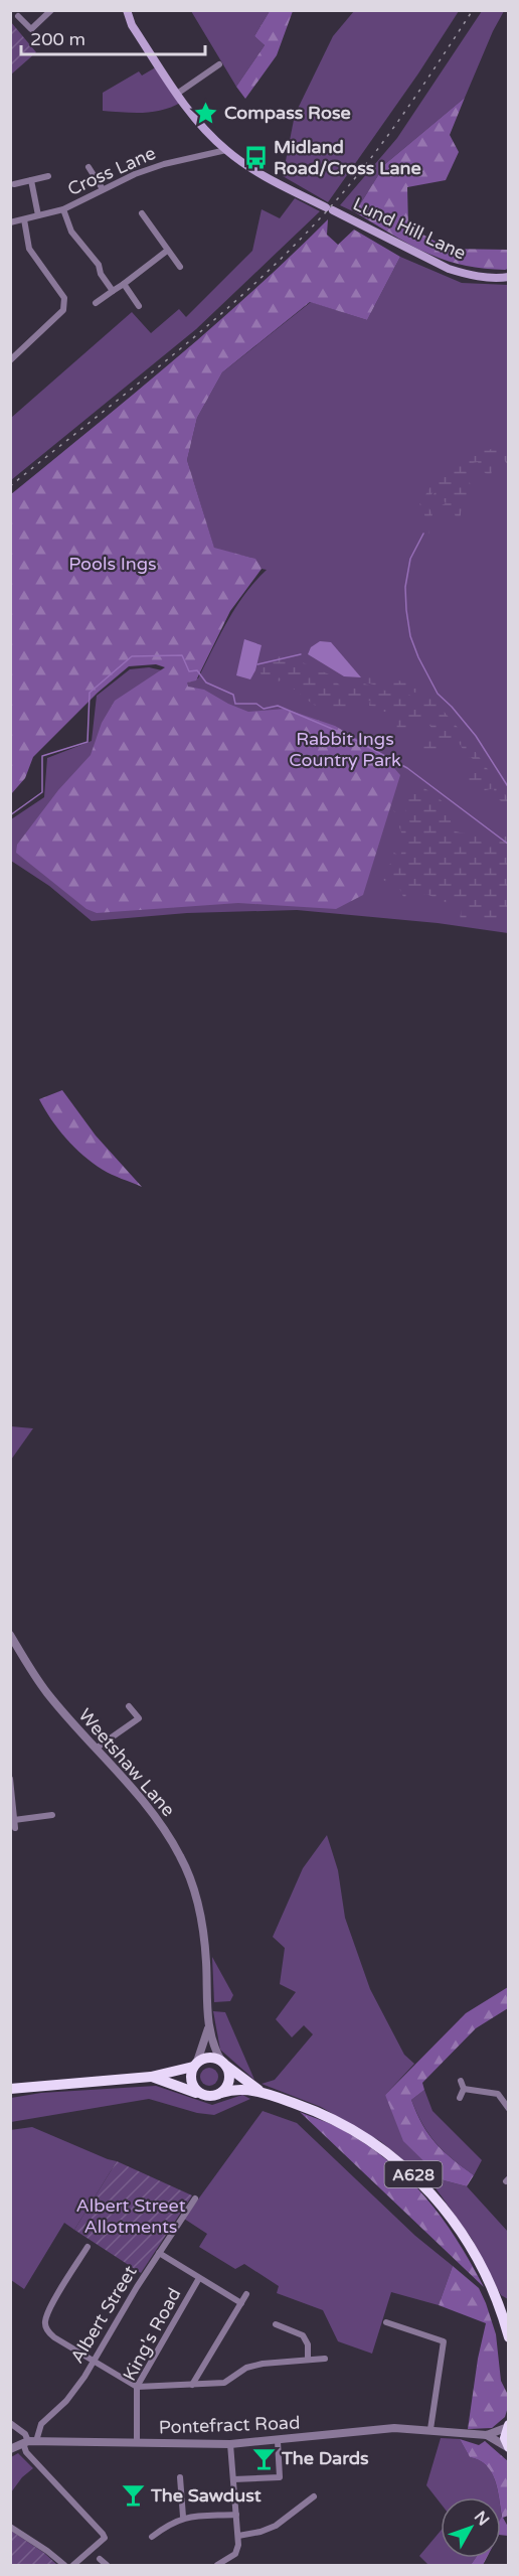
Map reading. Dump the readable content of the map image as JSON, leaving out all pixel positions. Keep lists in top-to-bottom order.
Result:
{
  "streets": {
    "highway": ["A628"],
    "main road": ["Lund Hill Lane"],
    "street": [
      "Cross Lane",
      "Weetshaw Lane",
      "Albert Street",
      "King's Road",
      "Pontefract Road"
    ]
  },
  "crossings": [
    ["Cross Lane", "Lund Hill Lane"],
    ["Weetshaw Lane", "A628"],
    ["Albert Street", "Pontefract Road"],
    ["King's Road", "Pontefract Road"]
  ],
  "parks": ["Pools Ings", "Rabbit Ings Country Park", "Albert Street Allotments"],
  "places": {
    "place": ["Compass Rose"],
    "bus stop": ["Midland Road/Cross Lane"],
    "bar": ["The Dards", "The Sawdust"]
  },
  "scale_bar": "200 m",
  "north": "top right"
}
